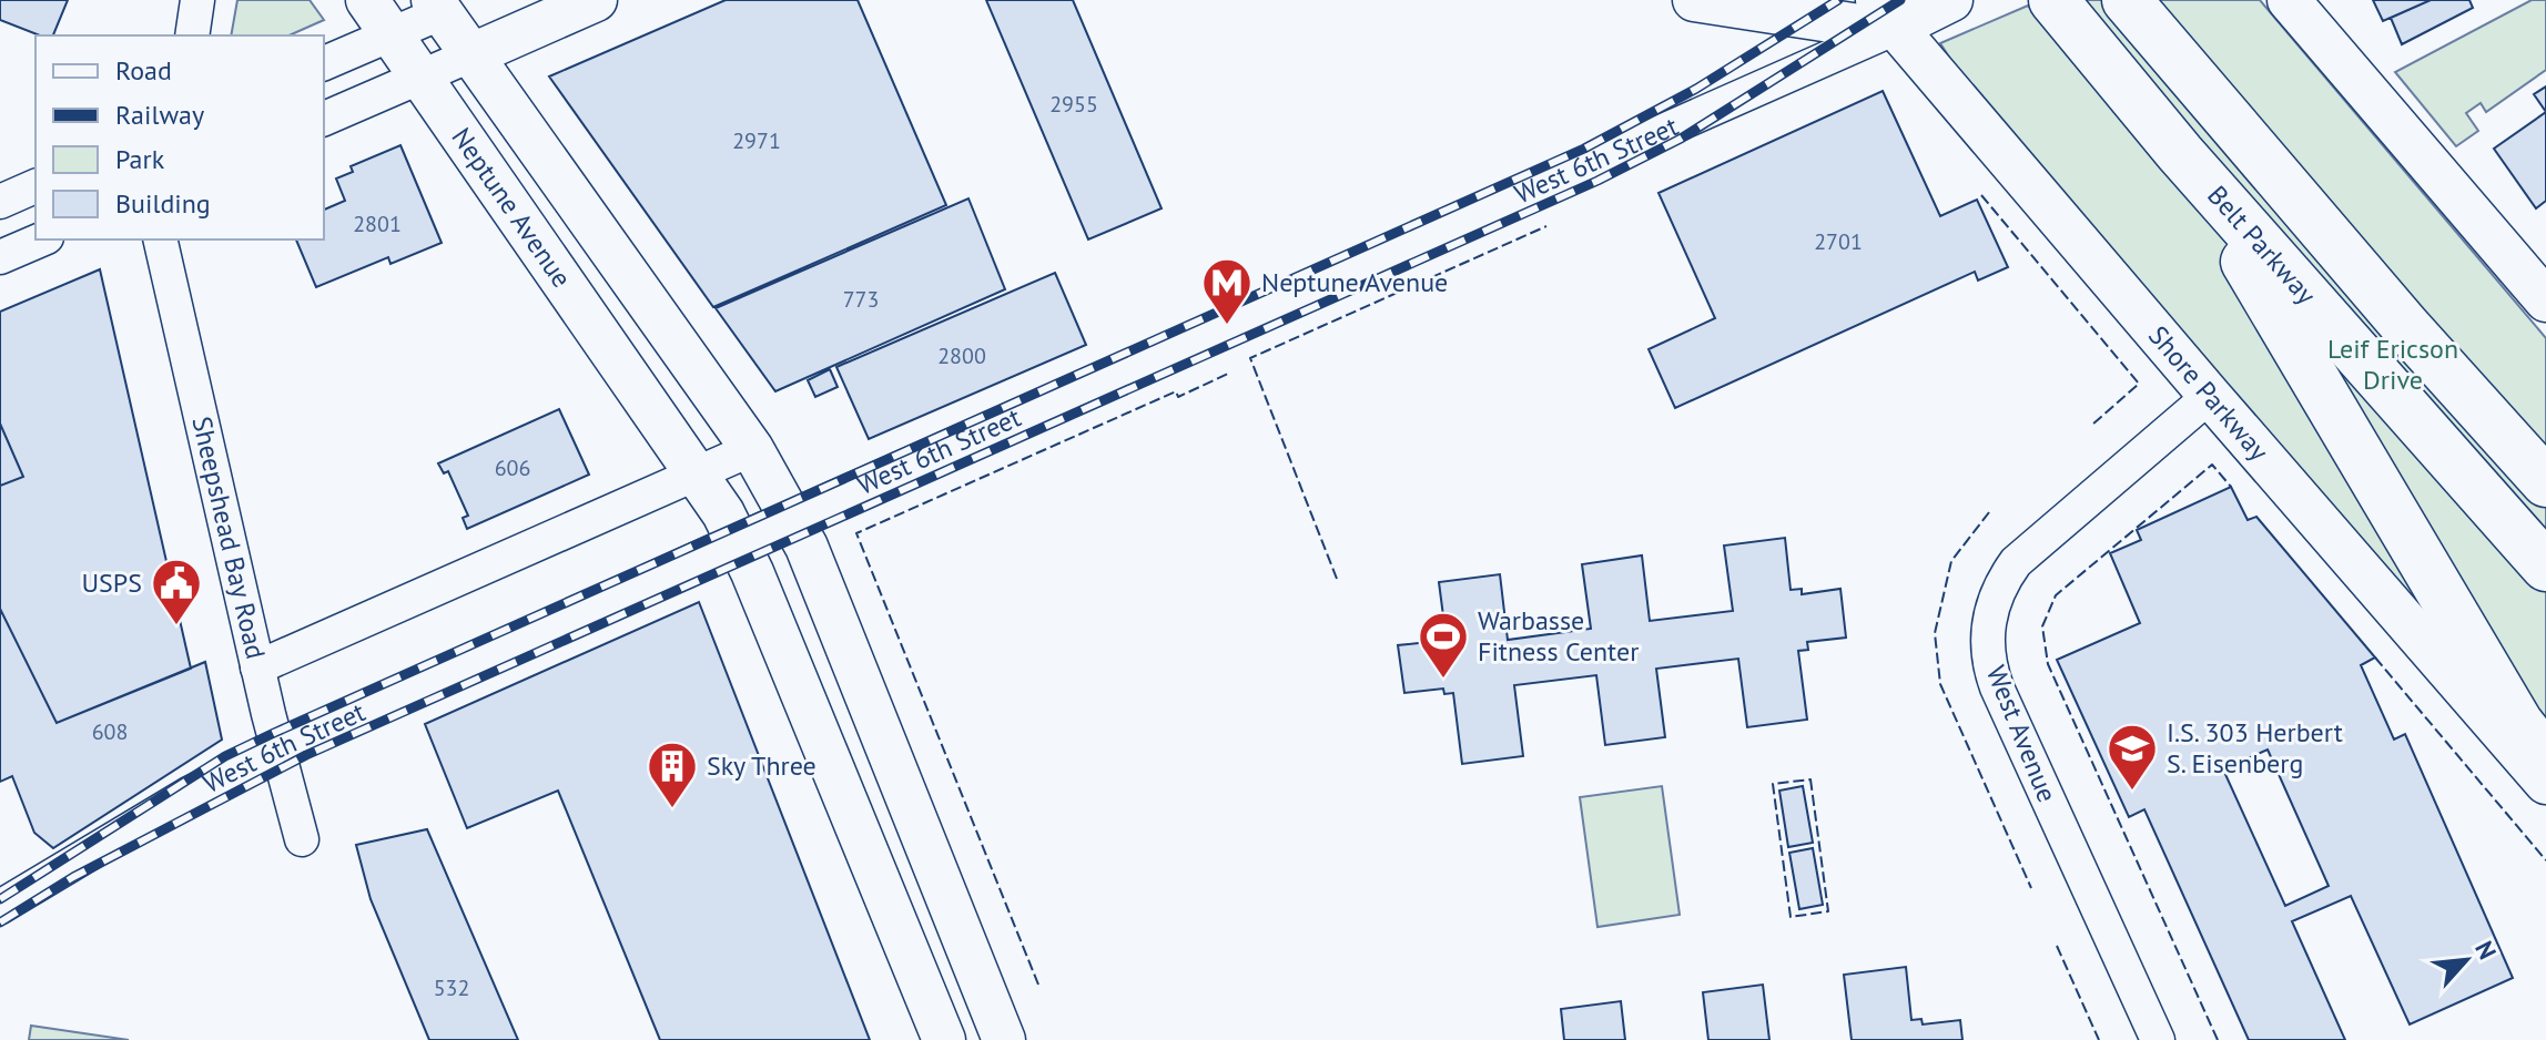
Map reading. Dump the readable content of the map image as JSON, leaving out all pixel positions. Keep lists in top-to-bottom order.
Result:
{
  "streets": {
    "highway": ["Belt Parkway"],
    "main road": ["Neptune Avenue", "Shore Parkway"],
    "street": ["West 6th Street", "Sheepshead Bay Road", "West Avenue"]
  },
  "crossings": [
    ["West 6th Street", "Neptune Avenue"],
    ["West 6th Street", "Shore Parkway"],
    ["West 6th Street", "Sheepshead Bay Road"],
    ["Shore Parkway", "West Avenue"]
  ],
  "parks": ["Leif Ericson Drive"],
  "places": {
    "metro station": ["Neptune Avenue"],
    "public building": ["USPS"],
    "sports": ["Warbasse Fitness Center"],
    "school or university": ["I.S. 303 Herbert S. Eisenberg"],
    "building": ["Sky Three"]
  },
  "house_numbers": [
    "2955",
    "2971",
    "2801",
    "2701",
    "773",
    "2800",
    "606",
    "608",
    "532"
  ],
  "legend": [
    "Road",
    "Railway",
    "Park",
    "Building"
  ],
  "north": "top right"
}
